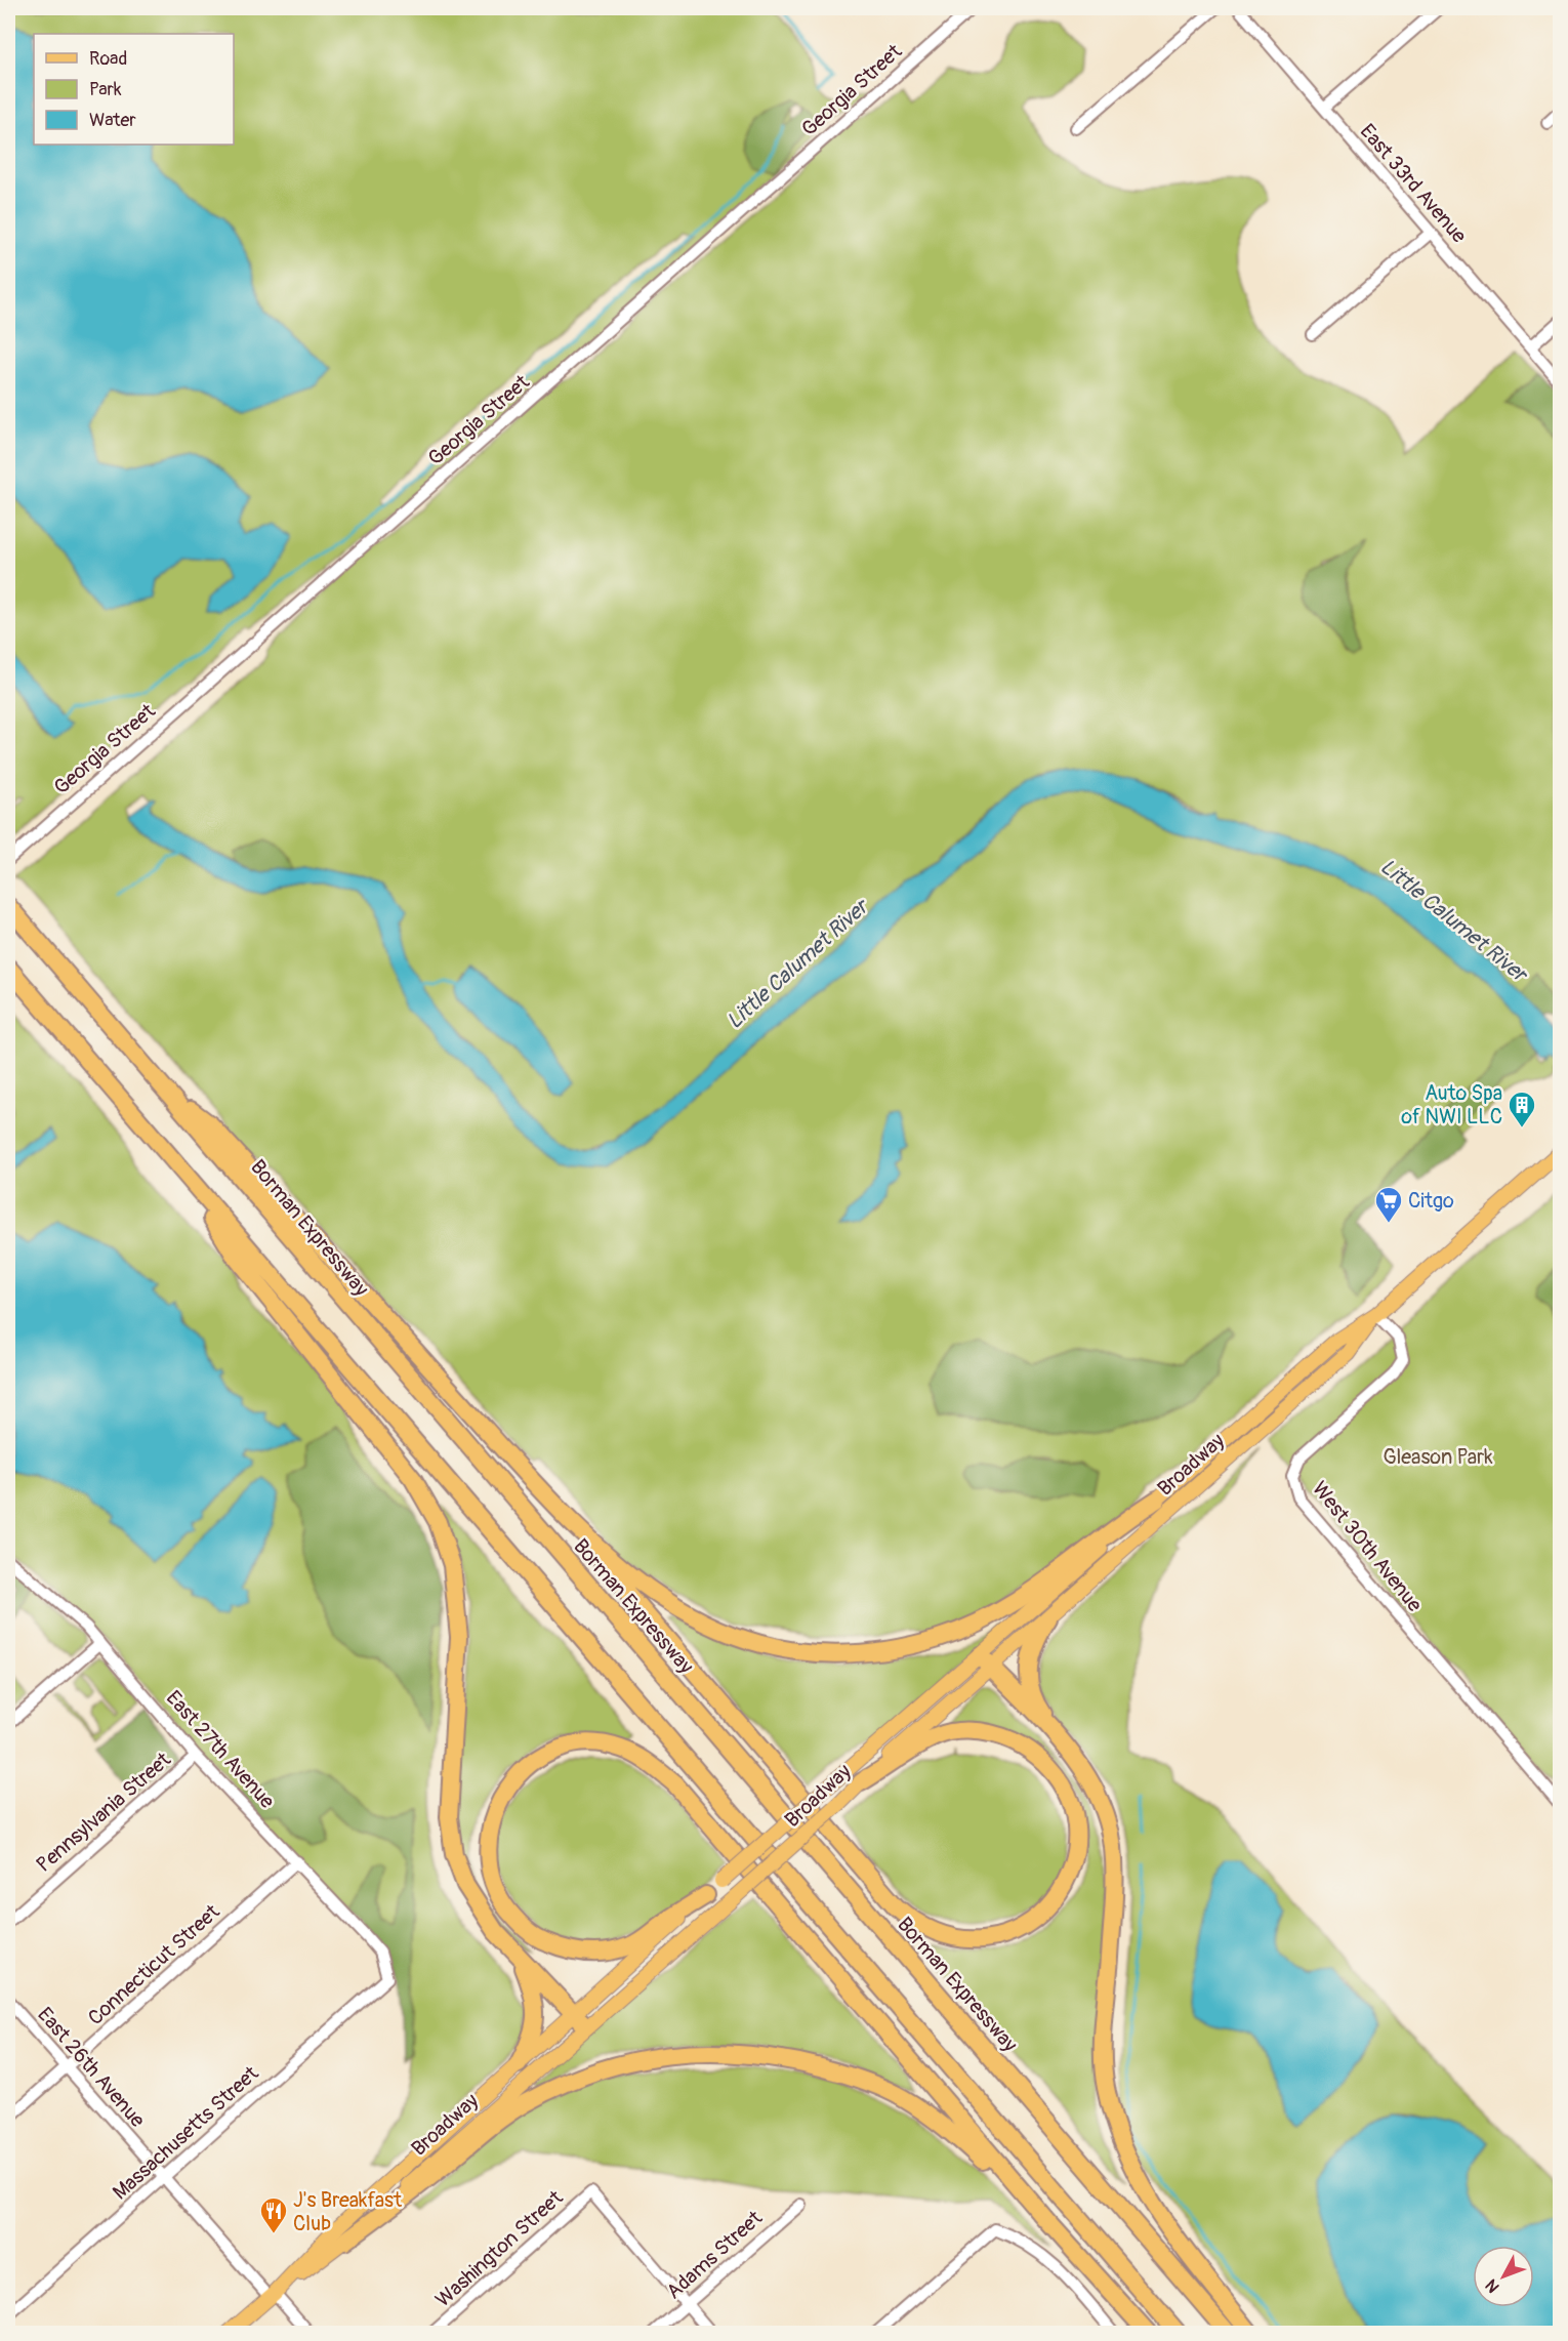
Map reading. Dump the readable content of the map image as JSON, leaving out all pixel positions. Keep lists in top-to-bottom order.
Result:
{
  "streets": {
    "highway": ["Borman Expressway"],
    "main road": ["Broadway"],
    "street": [
      "Georgia Street",
      "East 33rd Avenue",
      "West 30th Avenue",
      "East 27th Avenue",
      "Pennsylvania Street",
      "Connecticut Street",
      "East 26th Avenue",
      "Massachusetts Street",
      "Washington Street",
      "Adams Street"
    ]
  },
  "crossings": [
    ["Broadway", "West 30th Avenue"],
    ["Broadway", "East 26th Avenue"],
    ["East 27th Avenue", "Pennsylvania Street"],
    ["East 27th Avenue", "Connecticut Street"],
    ["East 27th Avenue", "Massachusetts Street"],
    ["Connecticut Street", "East 26th Avenue"],
    ["East 26th Avenue", "Massachusetts Street"],
    ["Washington Street", "Adams Street"]
  ],
  "water": ["Little Calumet River"],
  "parks": ["Gleason Park"],
  "places": {
    "building": ["Auto Spa of NWI LLC"],
    "supermarket": ["Citgo"],
    "restaurant": ["J's Breakfast Club"]
  },
  "legend": ["Road", "Park", "Water"],
  "north": "bottom left"
}
